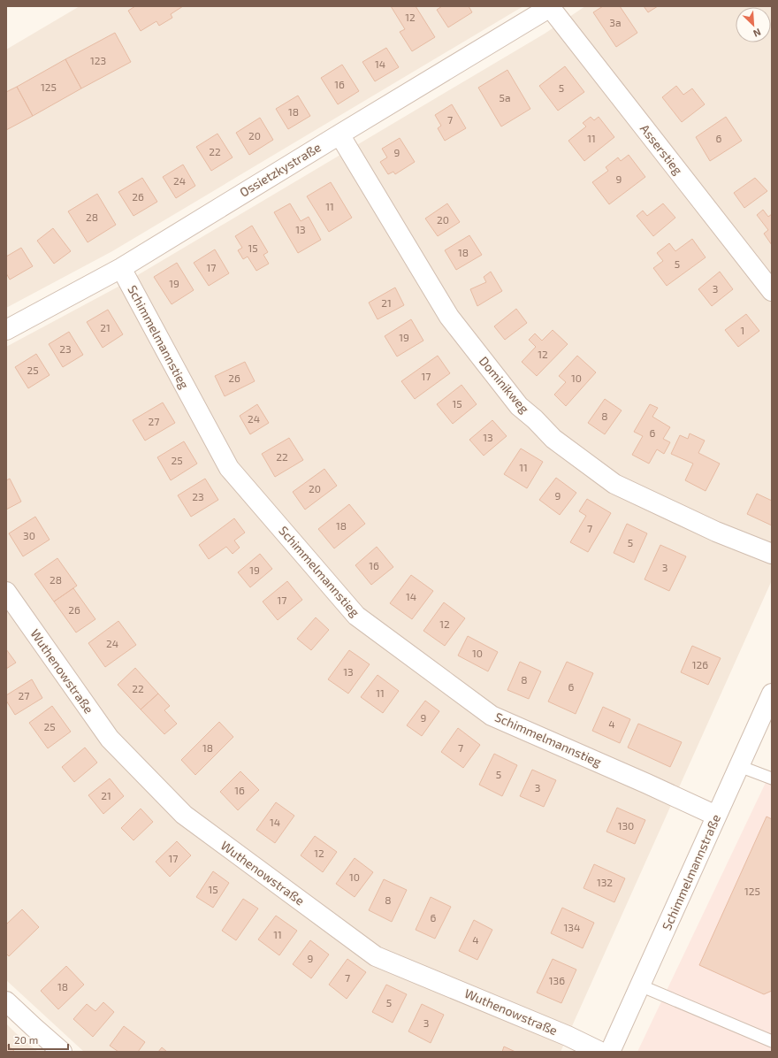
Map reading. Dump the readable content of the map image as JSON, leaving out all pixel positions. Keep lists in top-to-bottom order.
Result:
{
  "streets": {
    "street": [
      "Asserstieg",
      "Ossietzkystraße",
      "Schimmelmannstieg",
      "Dominikweg",
      "Wuthenowstraße",
      "Schimmelmannstraße"
    ]
  },
  "crossings": [
    ["Asserstieg", "Ossietzkystraße"],
    ["Ossietzkystraße", "Schimmelmannstieg"],
    ["Ossietzkystraße", "Dominikweg"],
    ["Schimmelmannstieg", "Schimmelmannstraße"]
  ],
  "house_numbers": [
    "12",
    "3a",
    "123",
    "14",
    "16",
    "125",
    "5",
    "5a",
    "18",
    "7",
    "20",
    "11",
    "6",
    "22",
    "9",
    "9",
    "24",
    "26",
    "11",
    "28",
    "20",
    "13",
    "15",
    "18",
    "5",
    "17",
    "19",
    "3",
    "21",
    "21",
    "1",
    "19",
    "23",
    "12",
    "25",
    "17",
    "26",
    "10",
    "15",
    "8",
    "24",
    "27",
    "6",
    "13",
    "22",
    "25",
    "11",
    "20",
    "9",
    "23",
    "18",
    "7",
    "30",
    "5",
    "16",
    "3",
    "19",
    "28",
    "14",
    "17",
    "26",
    "12",
    "24",
    "10",
    "126",
    "13",
    "8",
    "6",
    "22",
    "11",
    "27",
    "9",
    "4",
    "25",
    "18",
    "7",
    "5",
    "3",
    "16",
    "21",
    "14",
    "130",
    "12",
    "17",
    "10",
    "132",
    "15",
    "125",
    "8",
    "6",
    "134",
    "11",
    "4",
    "9",
    "7",
    "136",
    "18",
    "5",
    "3"
  ],
  "scale_bar": "20 m",
  "north": "bottom right"
}
